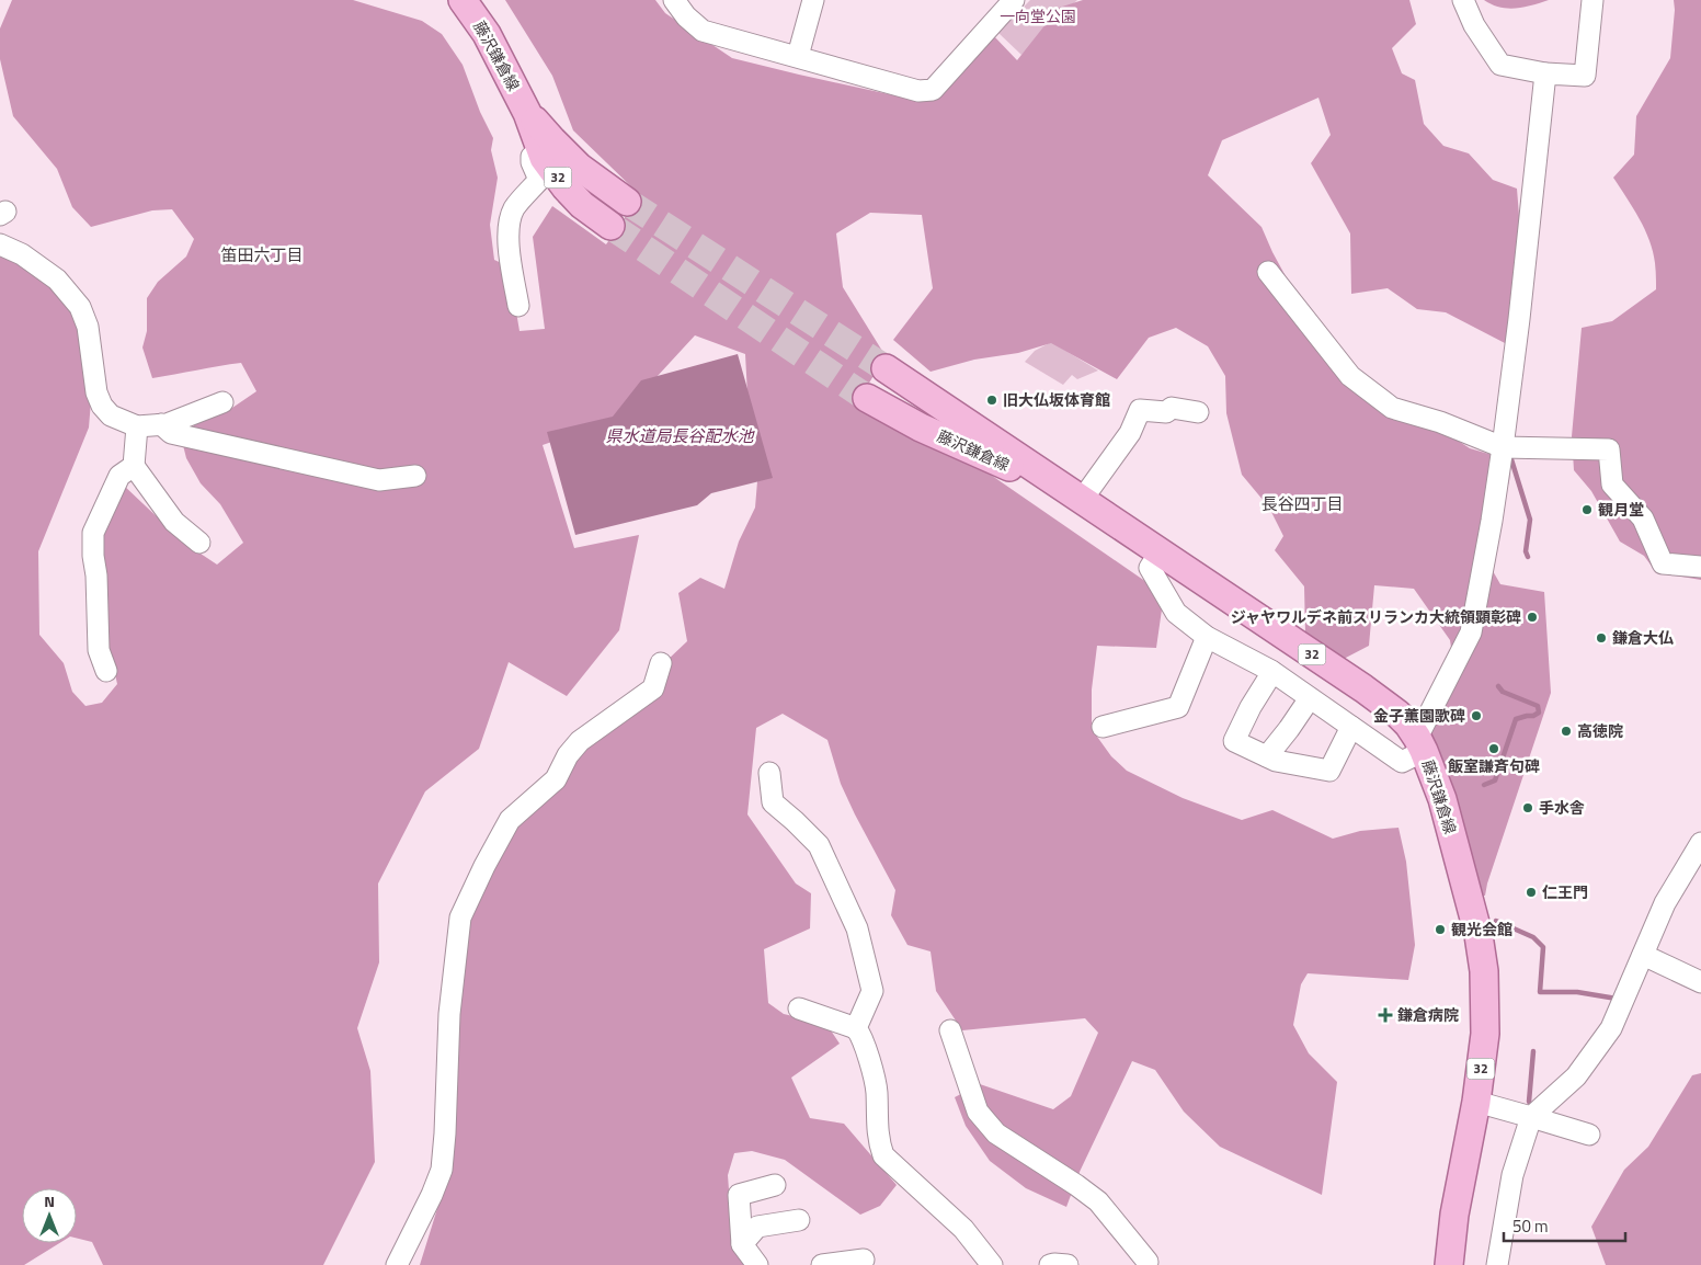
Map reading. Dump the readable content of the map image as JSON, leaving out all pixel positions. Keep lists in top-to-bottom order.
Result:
{
  "streets": {
    "main road": ["藤沢鎌倉線", "32"]
  },
  "districts": ["笛田六丁目", "長谷四丁目"],
  "water": ["県水道局長谷配水池"],
  "parks": ["一向堂公園"],
  "places": {
    "other": [
      "旧大仏坂体育館",
      "観月堂",
      "ジャヤワルデネ前スリランカ大統領顕彰碑",
      "鎌倉大仏",
      "金子薫園歌碑",
      "高徳院",
      "飯室謙斉句碑",
      "手水舎",
      "仁王門",
      "観光会館"
    ],
    "health": ["鎌倉病院"]
  },
  "scale_bar": "50 m",
  "north": "top"
}
